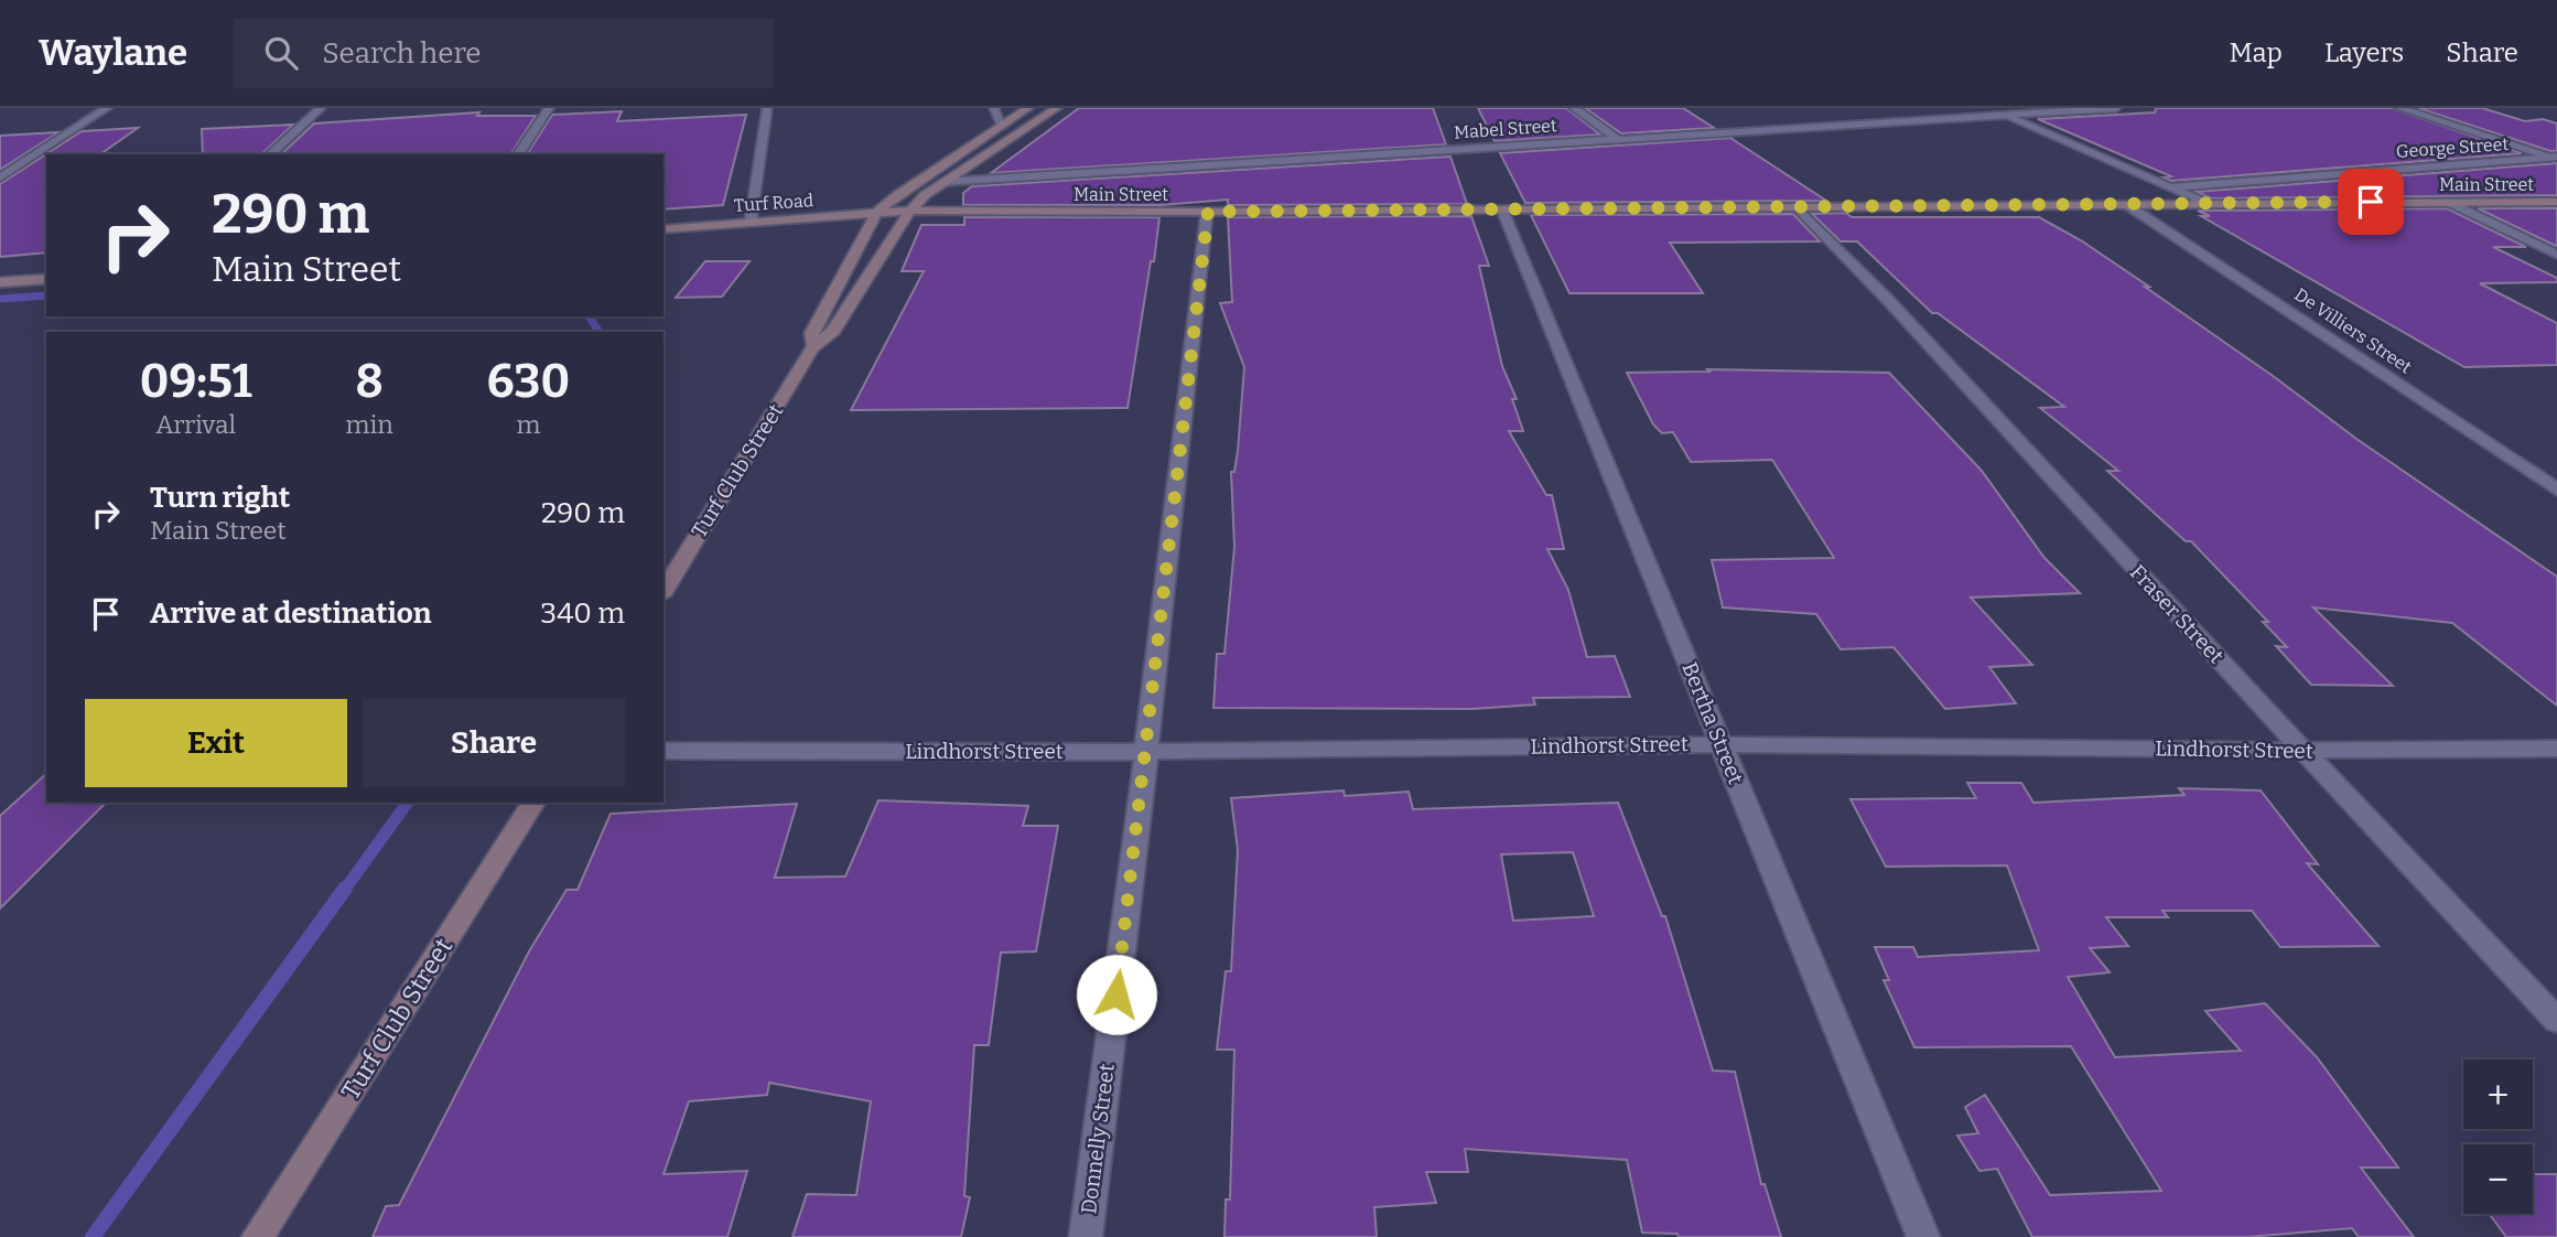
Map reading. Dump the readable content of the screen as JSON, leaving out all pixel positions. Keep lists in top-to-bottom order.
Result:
{
  "streets": {
    "main road": ["Main Street", "Turf Road", "Turf Club Street"],
    "street": [
      "Mabel Street",
      "George Street",
      "De Villiers Street",
      "Fraser Street",
      "Bertha Street",
      "Lindhorst Street",
      "Donnelly Street"
    ]
  },
  "crossings": [
    ["Mabel Street", "Turf Club Street"],
    ["Main Street", "Turf Road"],
    ["Main Street", "De Villiers Street"],
    ["Main Street", "Turf Club Street"],
    ["Main Street", "Fraser Street"],
    ["Main Street", "Bertha Street"],
    ["Main Street", "Donnelly Street"],
    ["Turf Road", "Turf Club Street"],
    ["Fraser Street", "Lindhorst Street"],
    ["Bertha Street", "Lindhorst Street"],
    ["Lindhorst Street", "Donnelly Street"]
  ],
  "page": {
    "header": "Waylane",
    "search": "Search here",
    "nav": ["Map", "Layers", "Share"],
    "turn": ["290 m", "Main Street"],
    "eta": [
      "09:51",
      "Arrival",
      "8",
      "min",
      "630",
      "m"
    ],
    "list": [
      {
        "name": "Turn right",
        "note": "Main Street",
        "value": "290 m"
      },
      {
        "name": "Arrive at destination",
        "value": "340 m"
      }
    ],
    "buttons": ["Exit", "Share"],
    "map_buttons": ["+", "−"]
  }
}
